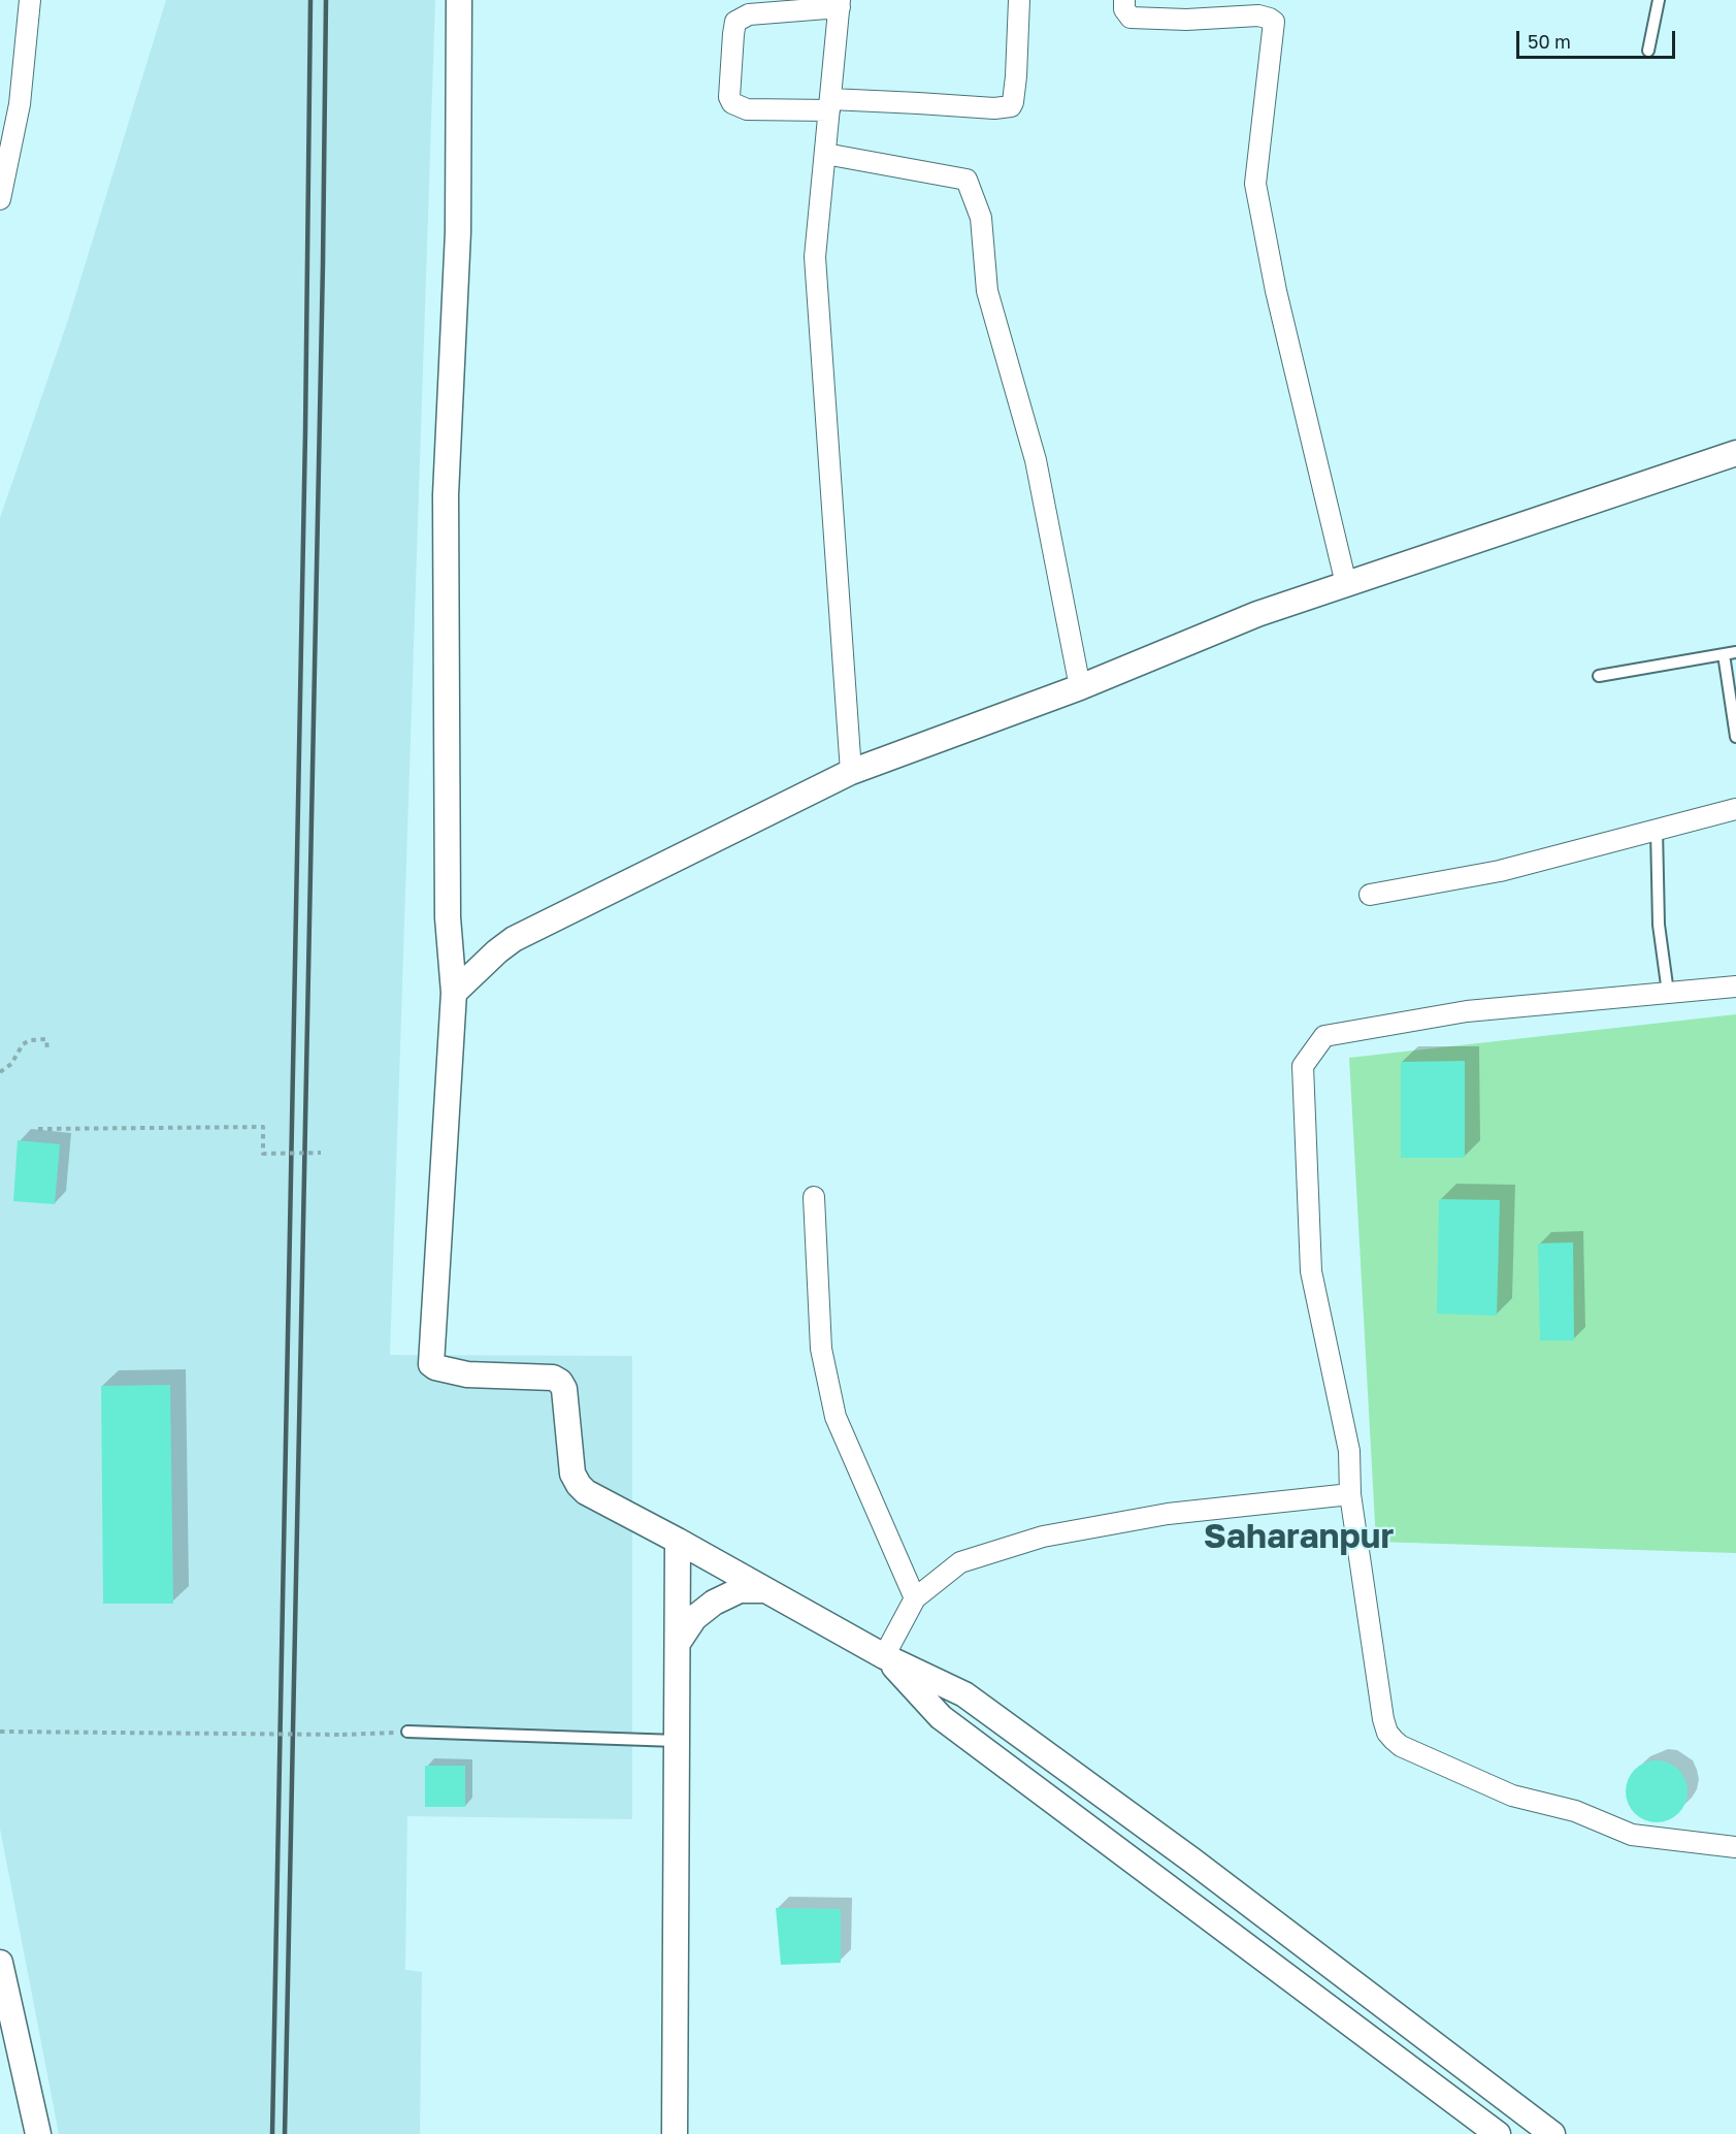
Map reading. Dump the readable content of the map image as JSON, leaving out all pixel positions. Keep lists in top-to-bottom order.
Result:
{
  "districts": ["Saharanpur"],
  "scale_bar": "50 m"
}
